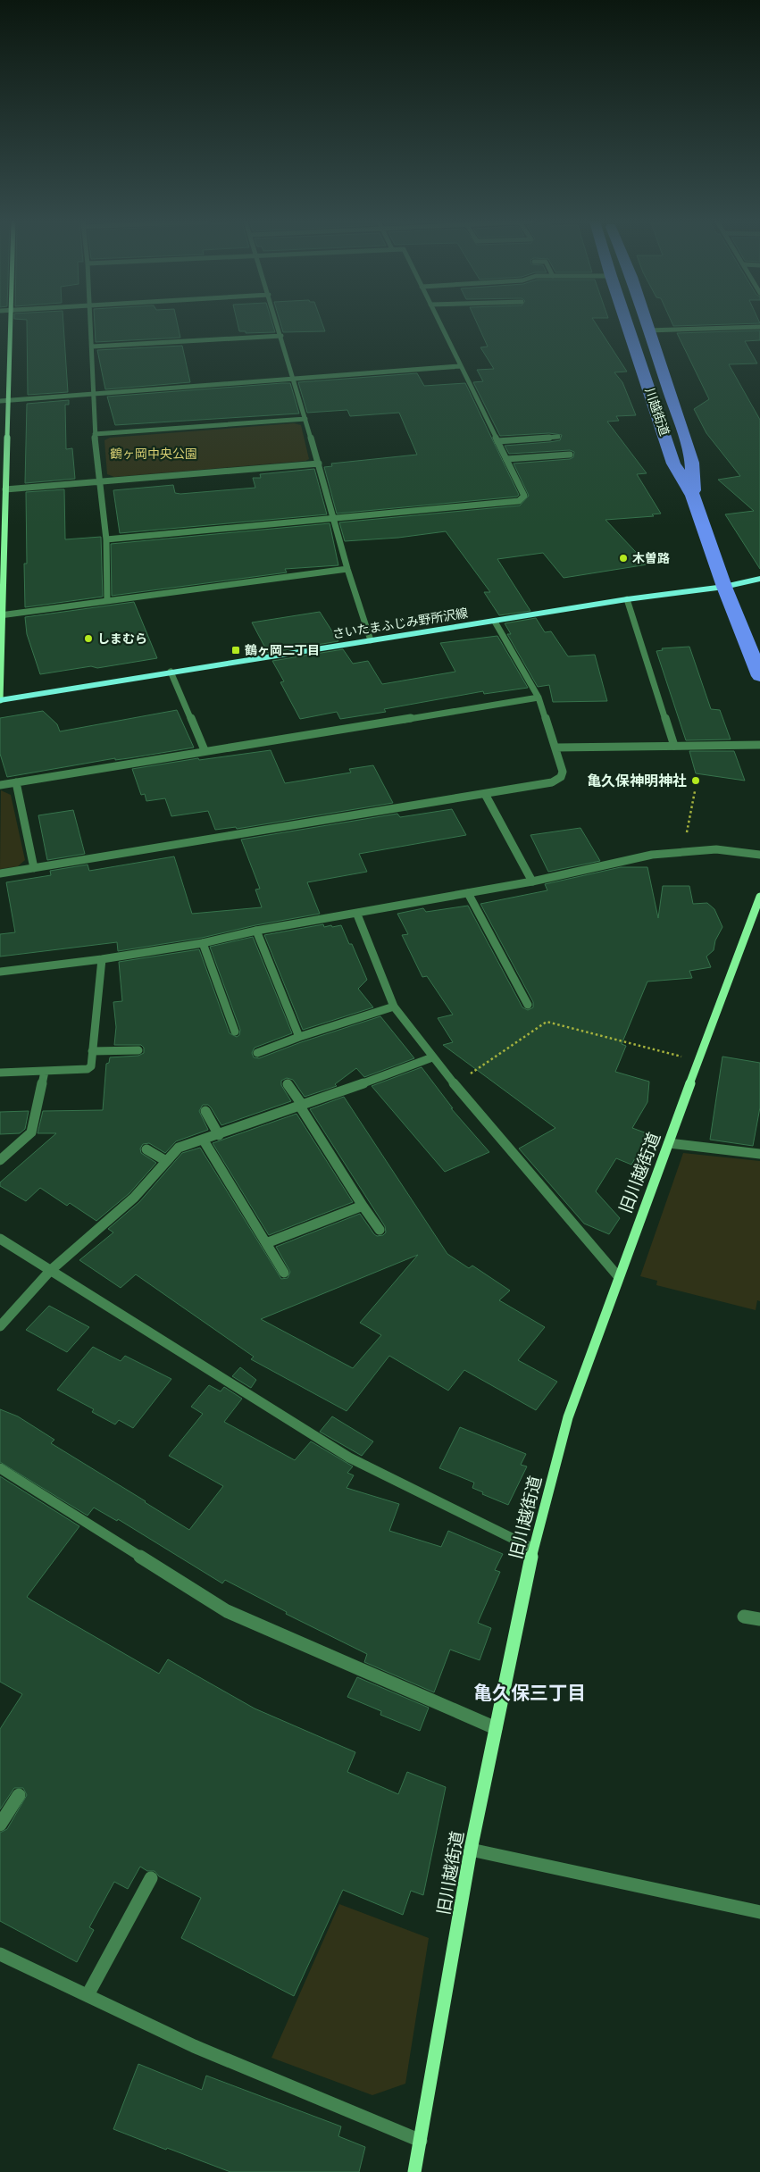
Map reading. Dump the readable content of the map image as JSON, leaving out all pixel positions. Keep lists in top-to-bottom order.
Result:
{
  "streets": {
    "highway": ["川越街道"],
    "main road": ["さいたまふじみ野所沢線"],
    "street": ["旧川越街道"]
  },
  "crossings": [
    ["川越街道", "さいたまふじみ野所沢線"]
  ],
  "districts": ["亀久保三丁目"],
  "parks": ["鶴ヶ岡中央公園"],
  "places": {
    "other": ["木曽路", "しまむら", "亀久保神明神社"],
    "transit": ["鶴ヶ岡二丁目"]
  }
}
